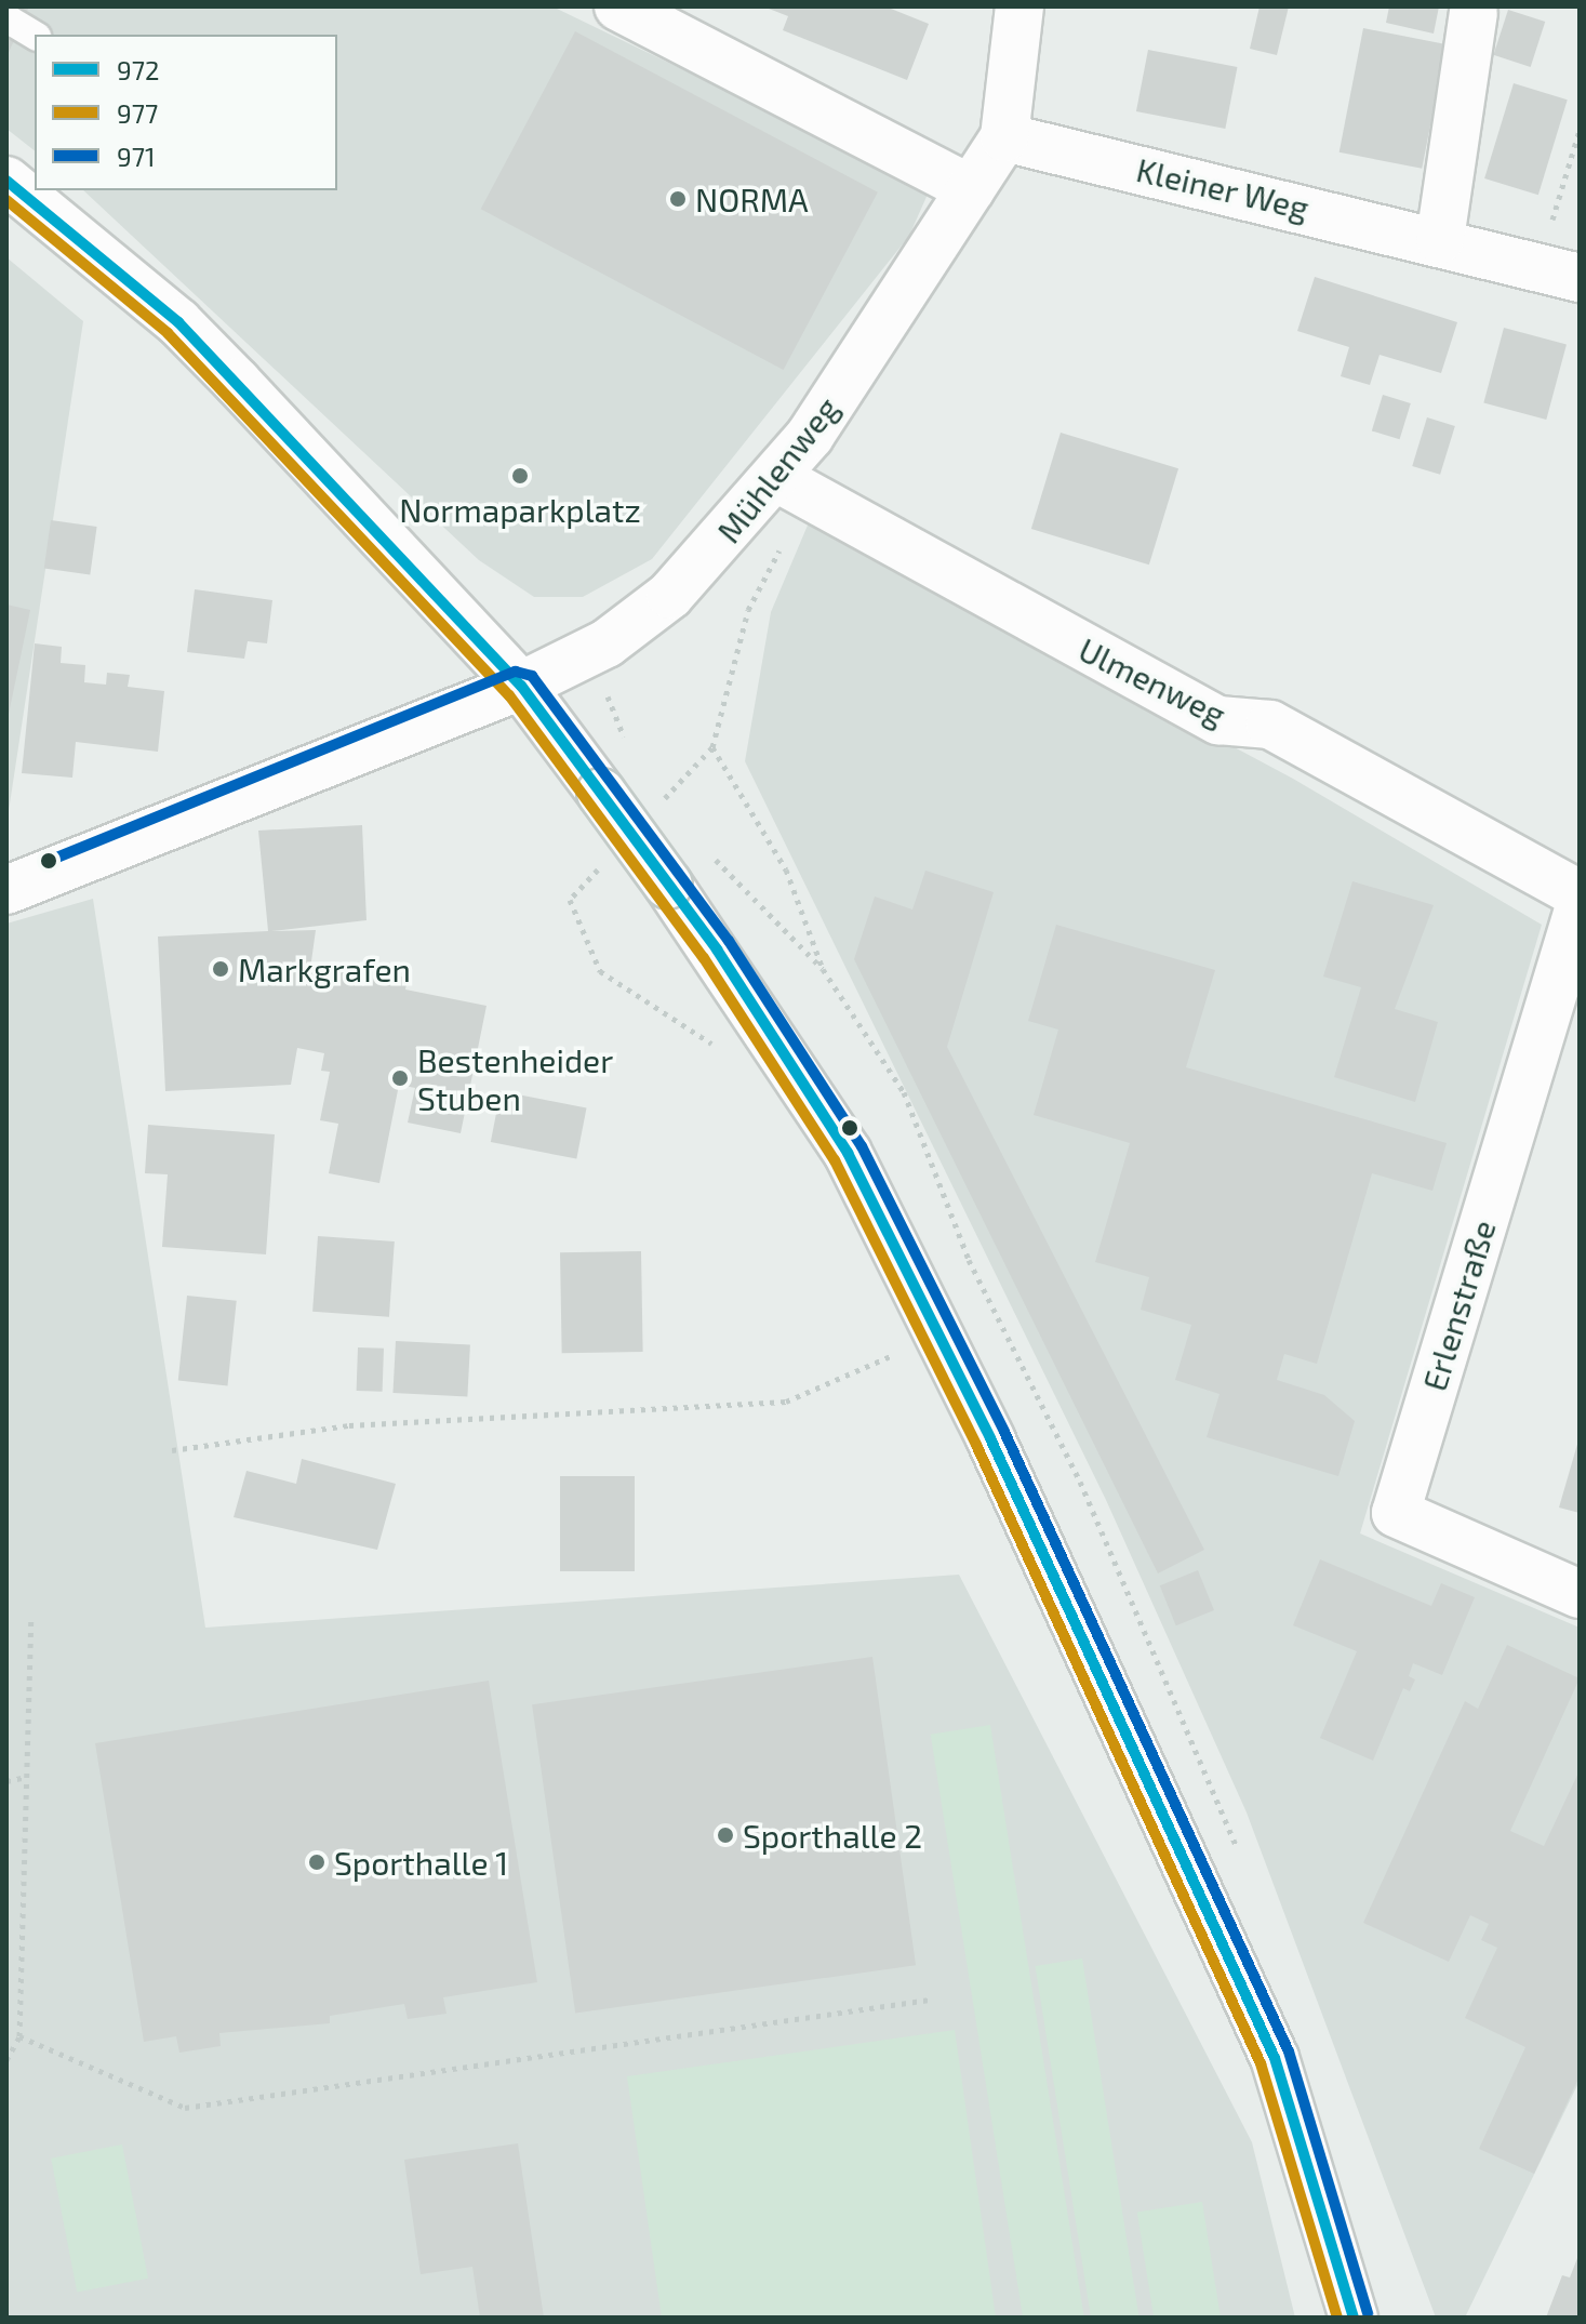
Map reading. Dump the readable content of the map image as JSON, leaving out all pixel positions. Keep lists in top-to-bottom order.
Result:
{
  "streets": {
    "street": [
      "Kleiner Weg",
      "Mühlenweg",
      "Ulmenweg",
      "Erlenstraße"
    ]
  },
  "crossings": [
    ["Kleiner Weg", "Mühlenweg"],
    ["Mühlenweg", "Ulmenweg"]
  ],
  "places": [
    "NORMA",
    "Normaparkplatz",
    "Markgrafen",
    "Bestenheider Stuben",
    "Sporthalle 2",
    "Sporthalle 1"
  ],
  "lines": ["transit line 972", "transit line 977", "transit line 971"],
  "legend": ["972", "977", "971"]
}
